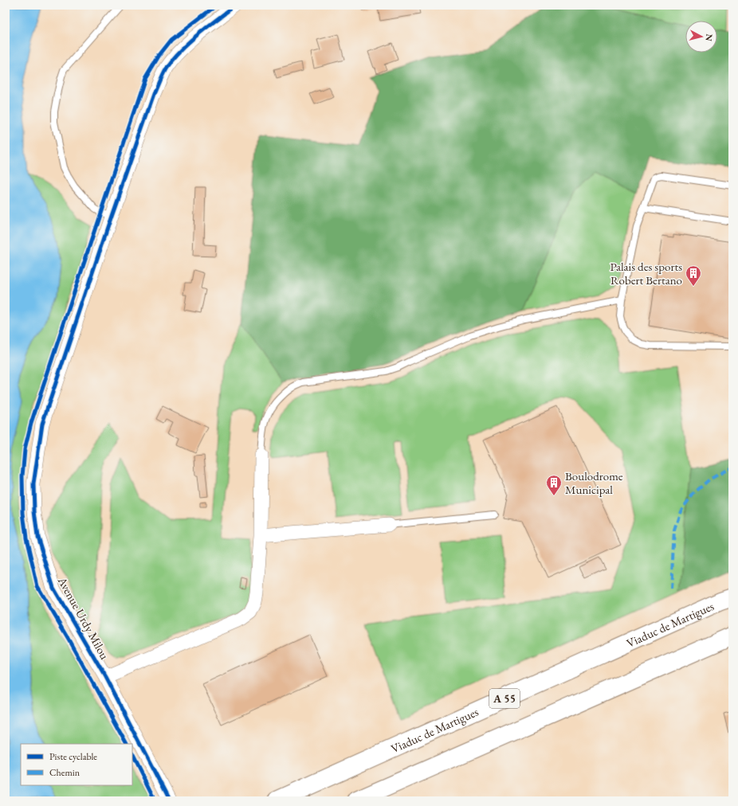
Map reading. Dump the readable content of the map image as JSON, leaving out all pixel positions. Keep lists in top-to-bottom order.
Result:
{
  "streets": {
    "highway": ["Viaduc de Martigues", "A 55"],
    "street": ["Avenue Urdy Milou"]
  },
  "places": {
    "building": ["Palais des sports Robert Bertano", "Boulodrome Municipal"]
  },
  "legend": ["Piste cyclable", "Chemin"],
  "north": "right"
}
